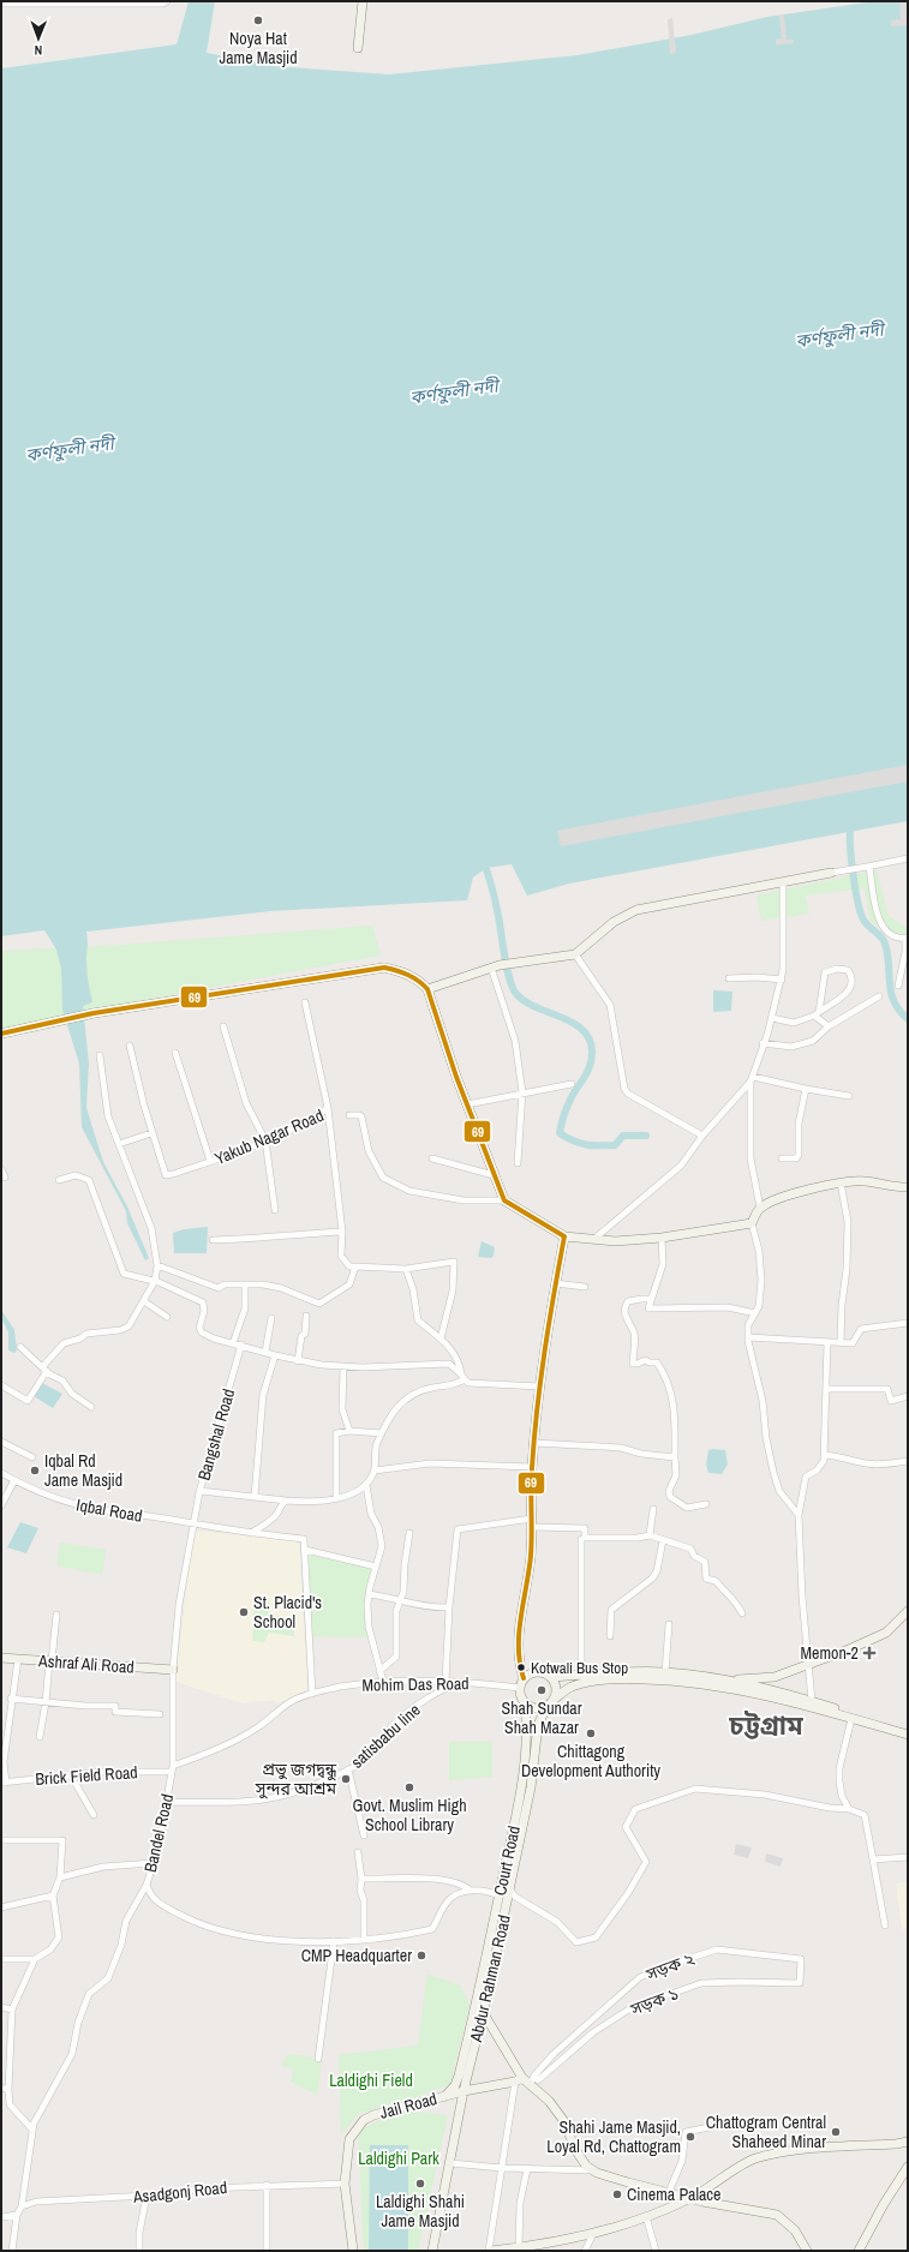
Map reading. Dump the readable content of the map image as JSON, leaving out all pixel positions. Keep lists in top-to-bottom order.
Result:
{
  "streets": {
    "main road": [
      "Ashraf Ali Road",
      "Court Road",
      "Abdur Rahman Road",
      "Jail Road"
    ],
    "street": [
      "Yakub Nagar Road",
      "Bangshal Road",
      "Iqbal Road",
      "Mohim Das Road",
      "satisbabu line",
      "Brick Field Road",
      "Bandel Road",
      "সড়ক ২",
      "সড়ক ১",
      "Asadgonj Road"
    ]
  },
  "crossings": [
    ["Bangshal Road", "Iqbal Road"],
    ["Bangshal Road", "Bandel Road"],
    ["Iqbal Road", "Bandel Road"],
    ["Ashraf Ali Road", "Bandel Road"],
    ["Mohim Das Road", "satisbabu line"],
    ["Mohim Das Road", "Brick Field Road"],
    ["Mohim Das Road", "Bandel Road"],
    ["Mohim Das Road", "Court Road"],
    ["Mohim Das Road", "Abdur Rahman Road"],
    ["satisbabu line", "Bandel Road"],
    ["Brick Field Road", "Bandel Road"],
    ["Bandel Road", "Asadgonj Road"],
    ["Court Road", "Abdur Rahman Road"],
    ["Court Road", "Jail Road"],
    ["সড়ক ২", "সড়ক ১"],
    ["Abdur Rahman Road", "Jail Road"],
    ["Jail Road", "Asadgonj Road"]
  ],
  "districts": ["চট্টগ্রাম"],
  "water": ["কর্ণফুলী নদী"],
  "parks": ["Laldighi Field", "Laldighi Park"],
  "places": {
    "other": [
      "Noya Hat Jame Masjid",
      "Iqbal Rd Jame Masjid",
      "St. Placid's School",
      "Kotwali Bus Stop",
      "Shah Sundar Shah Mazar",
      "Chittagong Development Authority",
      "প্রভু জগদ্বন্ধু সুন্দর আশ্রম",
      "Govt. Muslim High School Library",
      "CMP Headquarter",
      "Chattogram Central Shaheed Minar",
      "Shahi Jame Masjid, Loyal Rd, Chattogram",
      "Laldighi Shahi Jame Masjid",
      "Cinema Palace"
    ],
    "health": ["Memon-2"]
  },
  "lines": ["transit line 69"],
  "north": "bottom"
}
